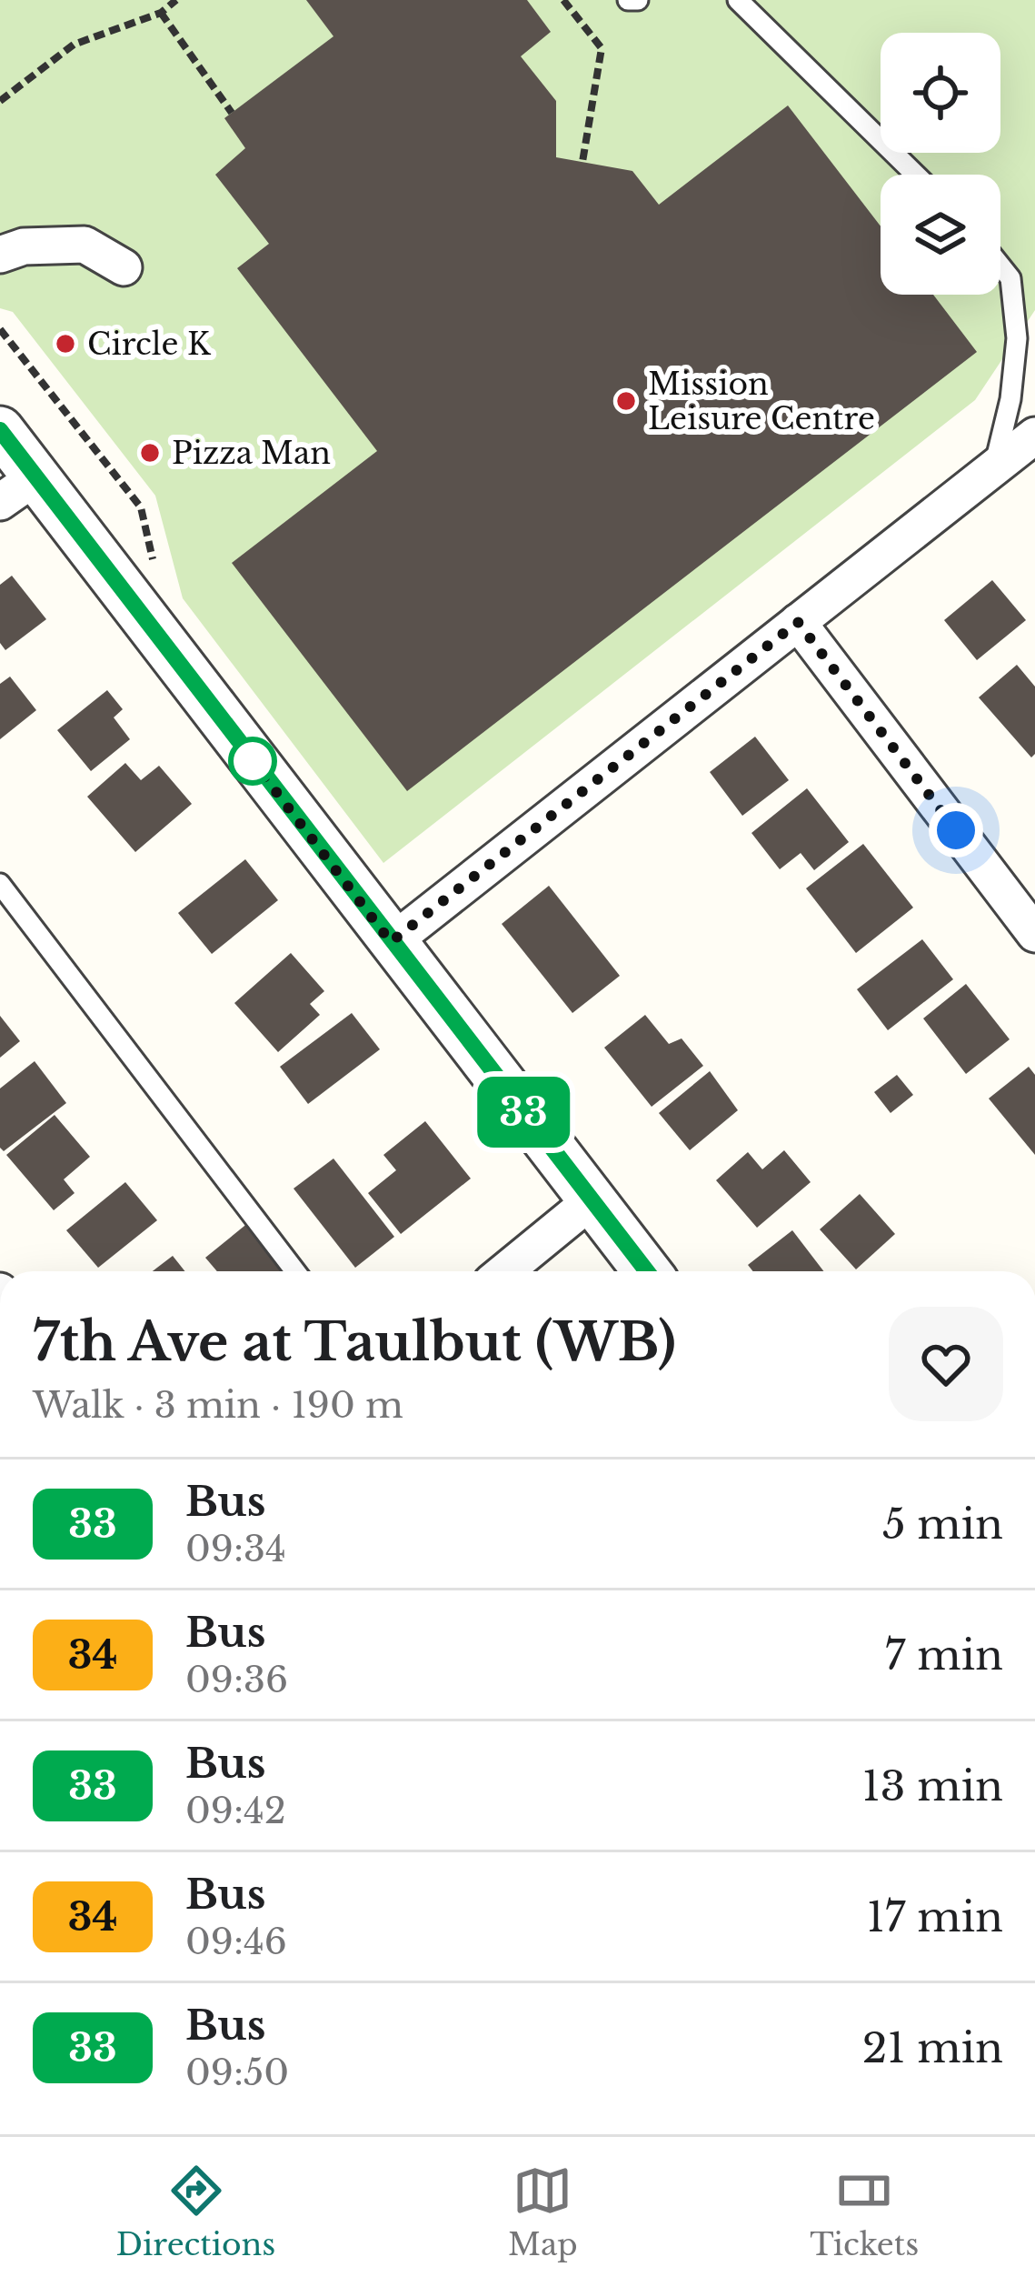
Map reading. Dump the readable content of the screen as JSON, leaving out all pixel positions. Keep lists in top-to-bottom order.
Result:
{
  "places": ["Circle K", "Mission Leisure Centre", "Pizza Man"],
  "lines": ["bus line 33"],
  "page": {
    "on_map": "33",
    "heading": ["7th Ave at Taulbut (WB)", "Walk · 3 min · 190 m"],
    "list": [
      {
        "mark": "33",
        "name": "Bus",
        "note": "09:34",
        "value": "5 min"
      },
      {
        "mark": "34",
        "name": "Bus",
        "note": "09:36",
        "value": "7 min"
      },
      {
        "mark": "33",
        "name": "Bus",
        "note": "09:42",
        "value": "13 min"
      },
      {
        "mark": "34",
        "name": "Bus",
        "note": "09:46",
        "value": "17 min"
      },
      {
        "mark": "33",
        "name": "Bus",
        "note": "09:50",
        "value": "21 min"
      }
    ],
    "tabs": ["Directions", "Map", "Tickets"]
  }
}
